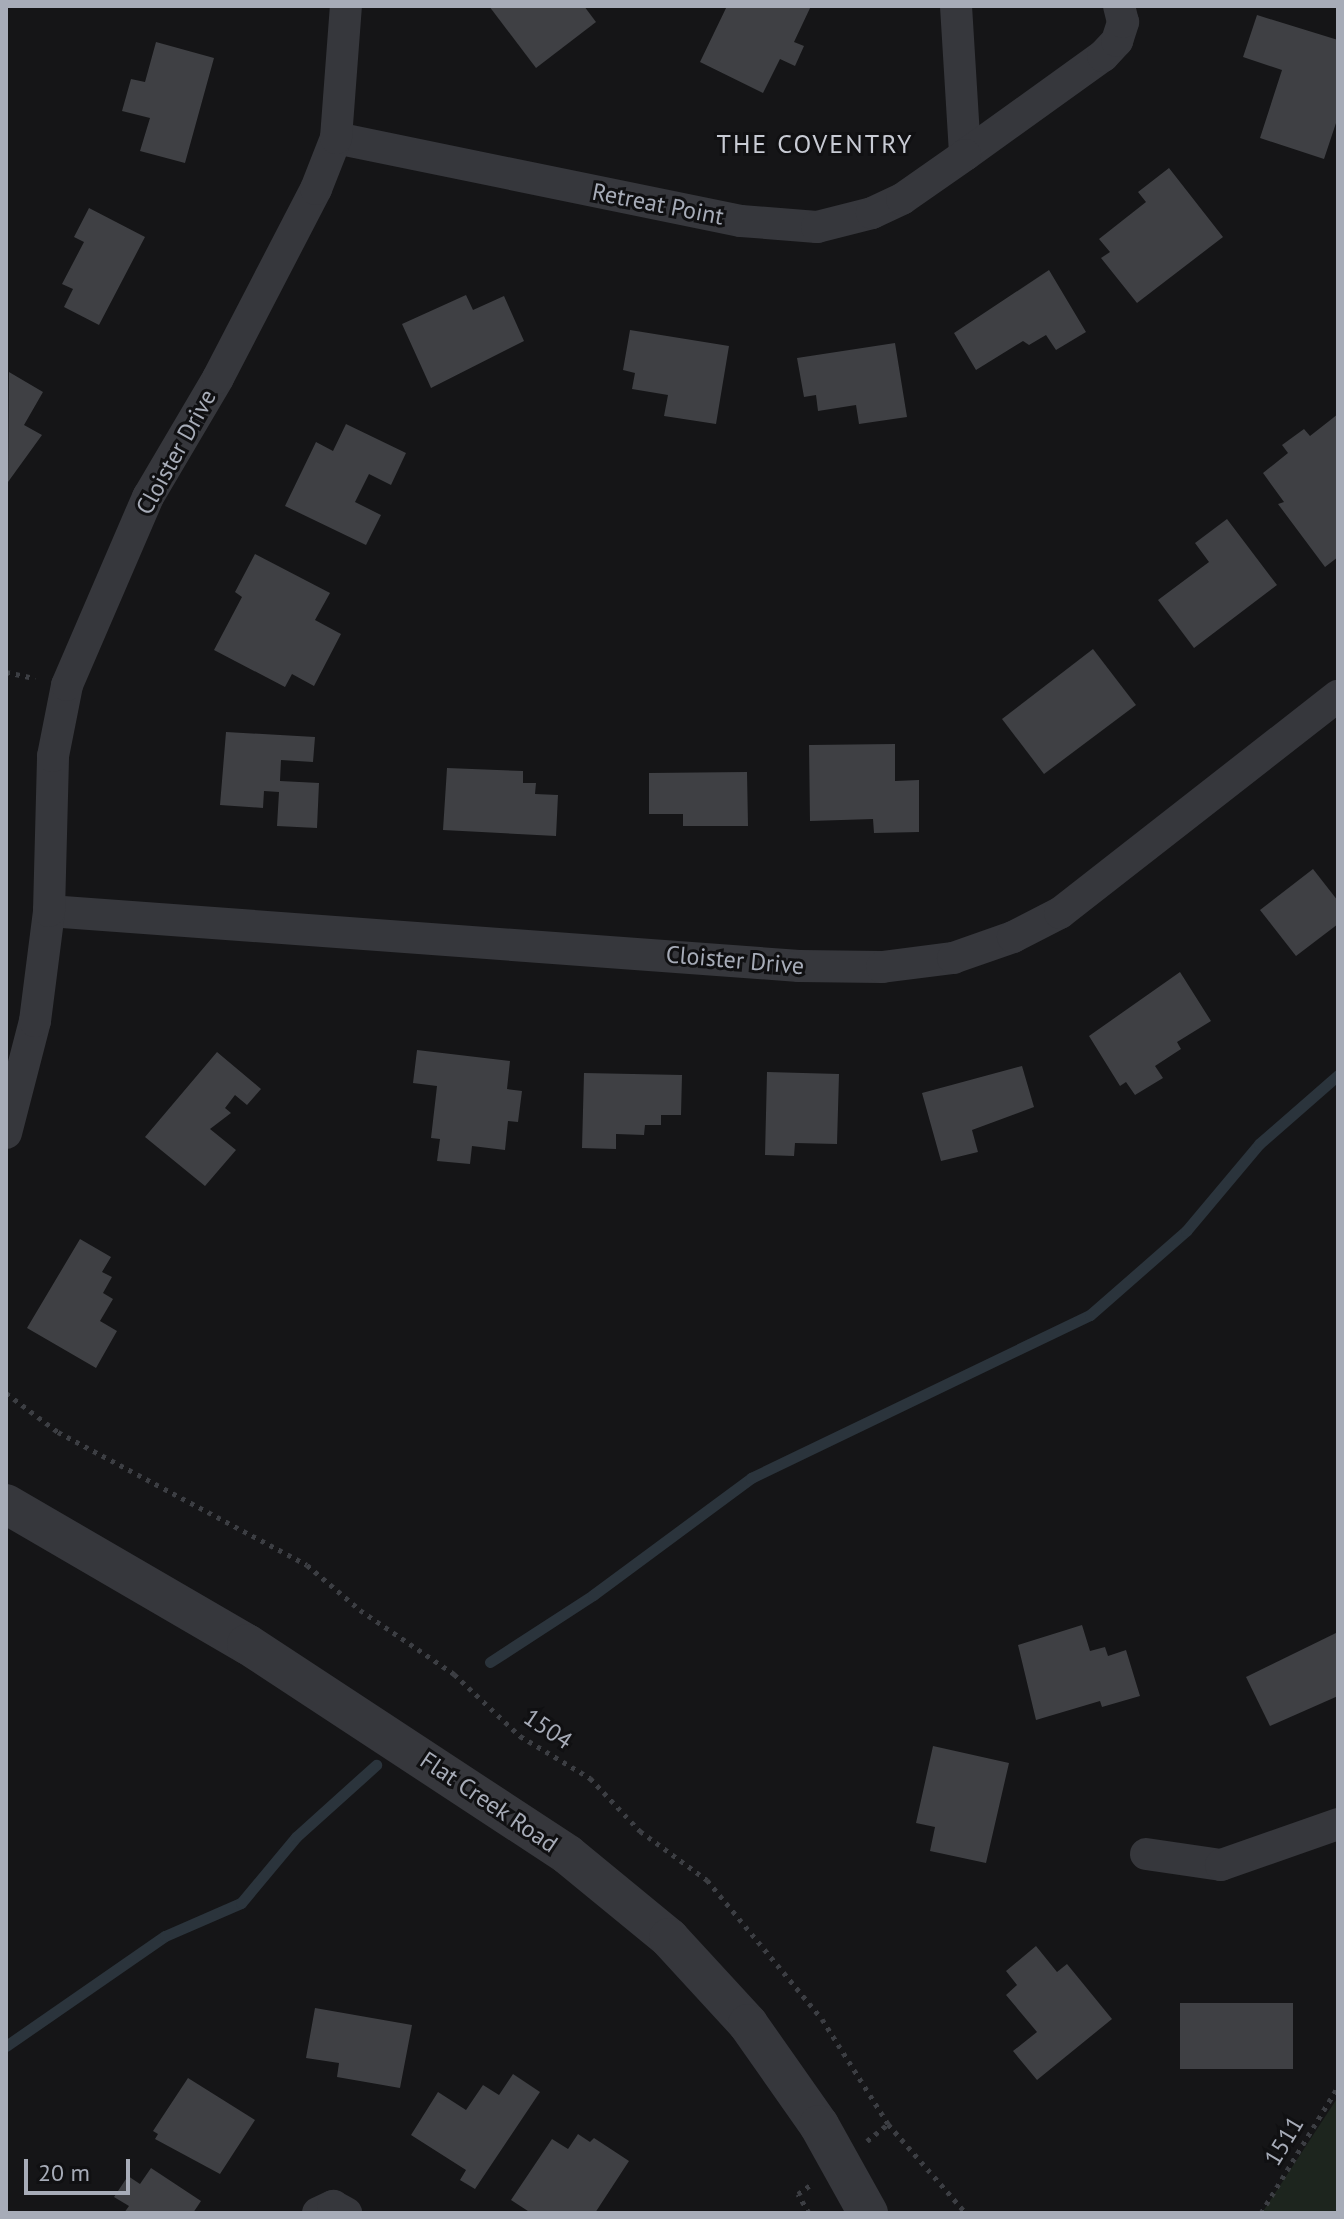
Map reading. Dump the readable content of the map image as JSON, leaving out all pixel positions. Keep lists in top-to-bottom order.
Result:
{
  "streets": {
    "street": ["Retreat Point", "Cloister Drive", "Flat Creek Road"],
    "path": ["1504", "1511"]
  },
  "crossings": [
    ["Retreat Point", "Cloister Drive"]
  ],
  "districts": ["THE COVENTRY"],
  "scale_bar": "20 m"
}
